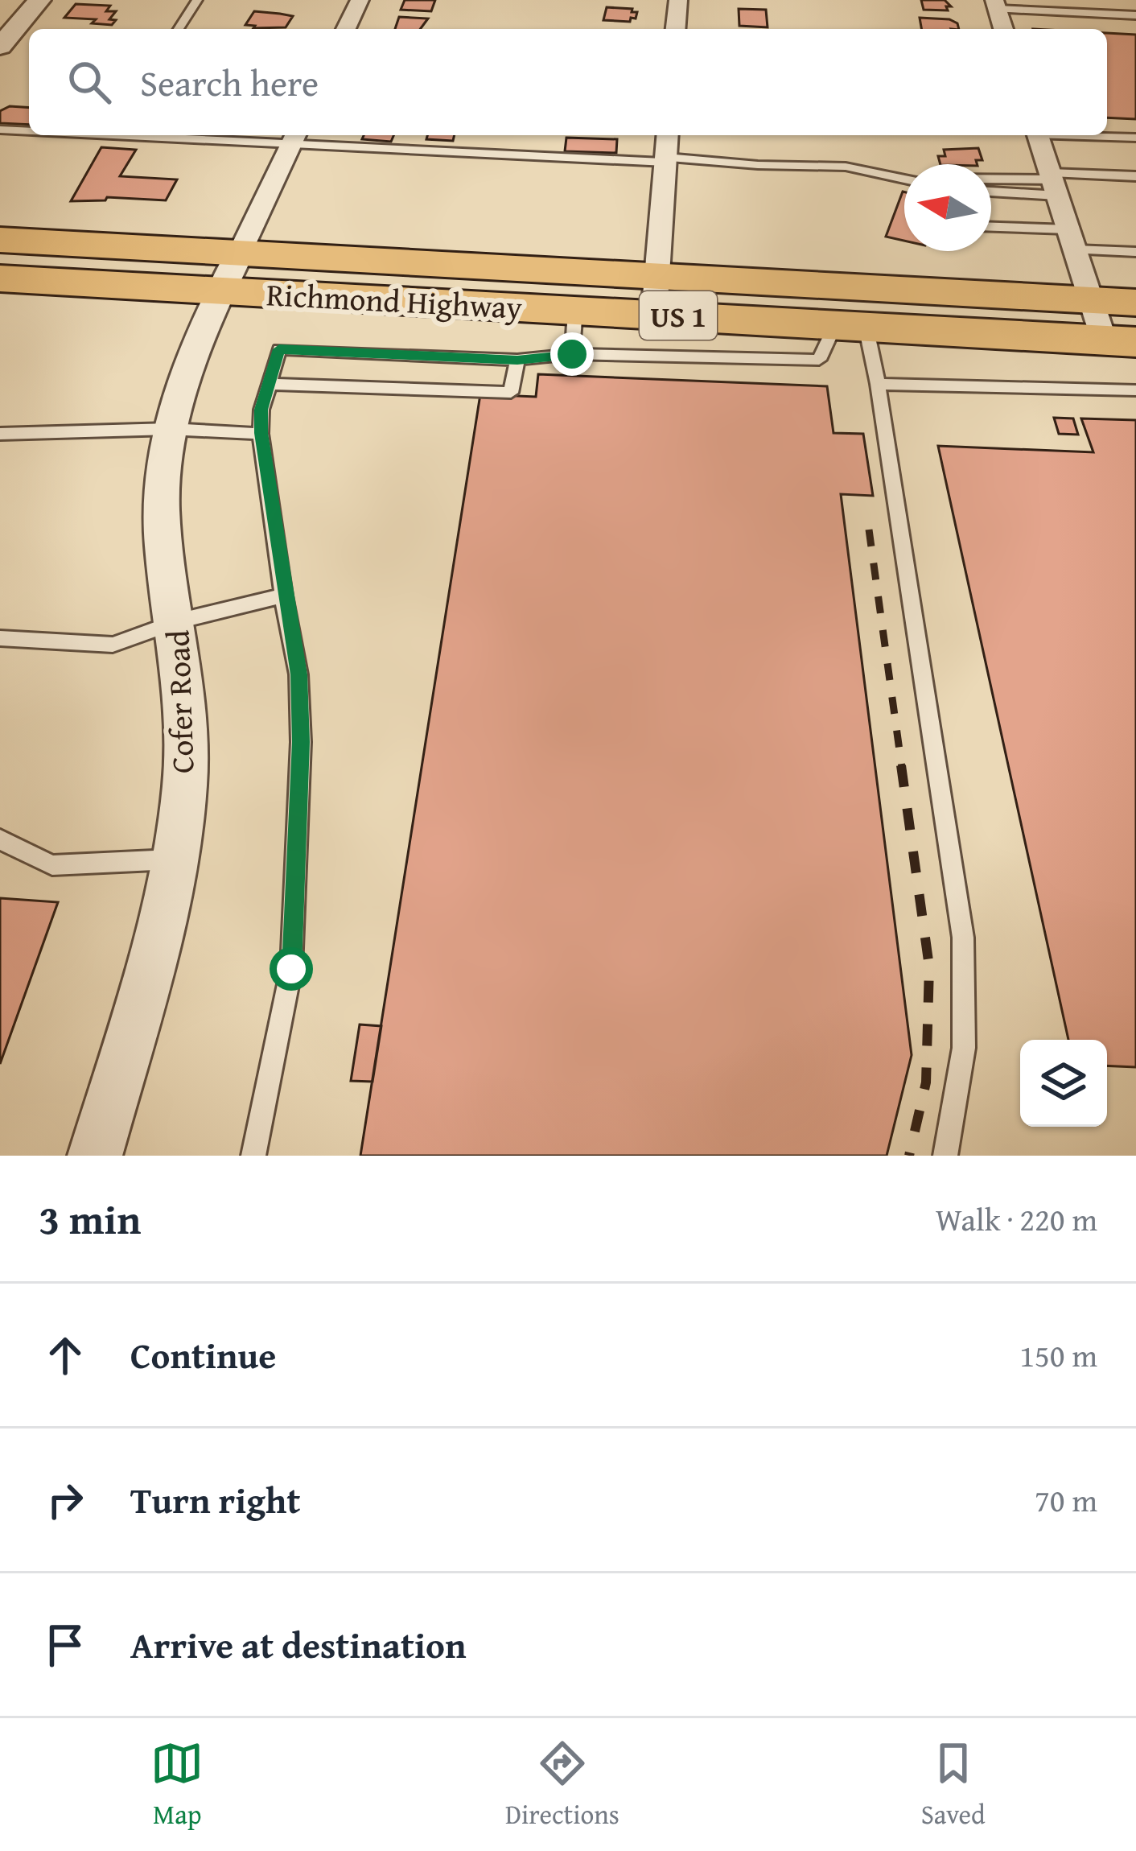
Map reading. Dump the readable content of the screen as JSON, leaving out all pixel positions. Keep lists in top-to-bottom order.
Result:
{
  "streets": {
    "main road": ["Richmond Highway", "US 1"],
    "street": ["Cofer Road"]
  },
  "crossings": [
    ["Richmond Highway", "Cofer Road"]
  ],
  "north": "left",
  "page": {
    "search": "Search here",
    "heading": ["3 min", "Walk · 220 m"],
    "list": [
      ["Continue", "150 m"],
      ["Turn right", "70 m"],
      "Arrive at destination"
    ],
    "nav": ["Map", "Directions", "Saved"]
  }
}
